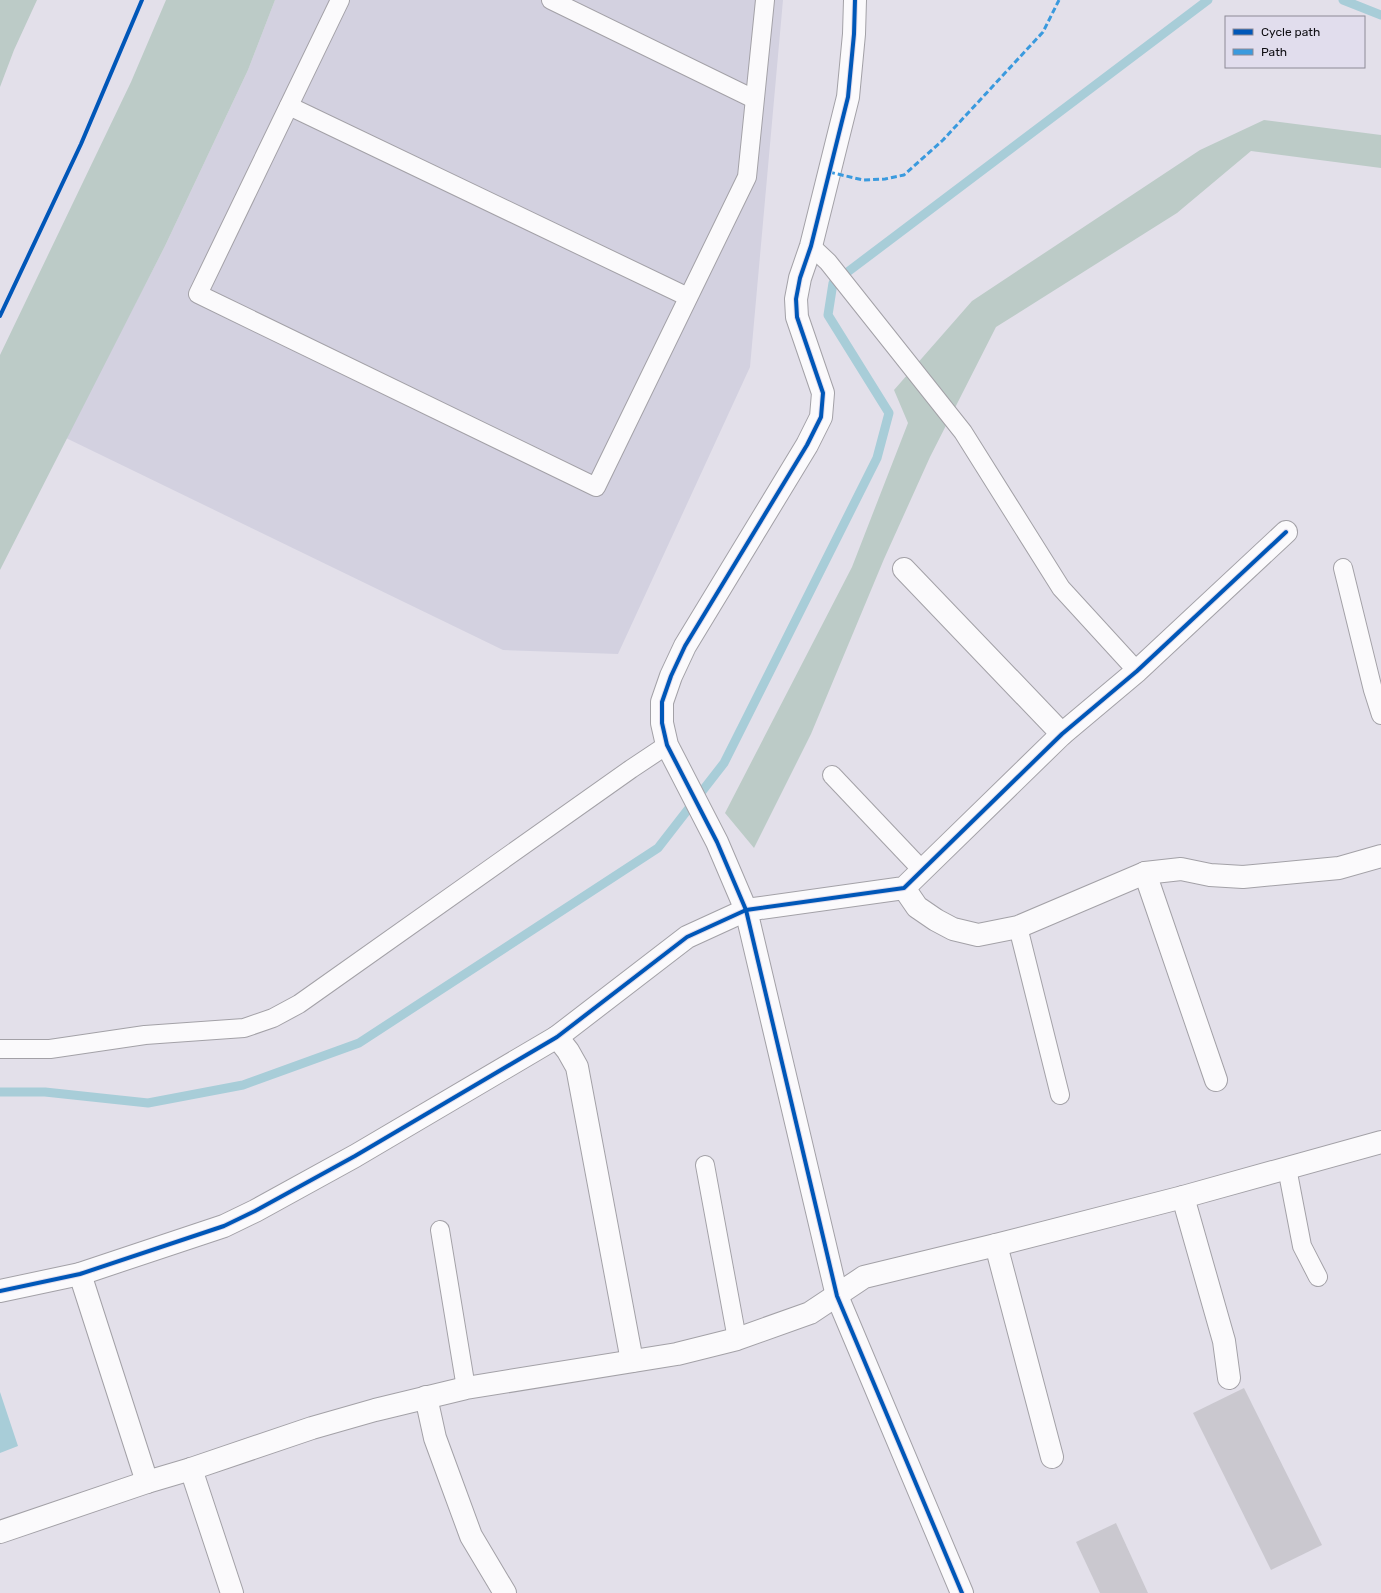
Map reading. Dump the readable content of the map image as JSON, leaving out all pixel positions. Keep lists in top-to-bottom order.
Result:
{
  "legend": ["Cycle path", "Path"]
}
